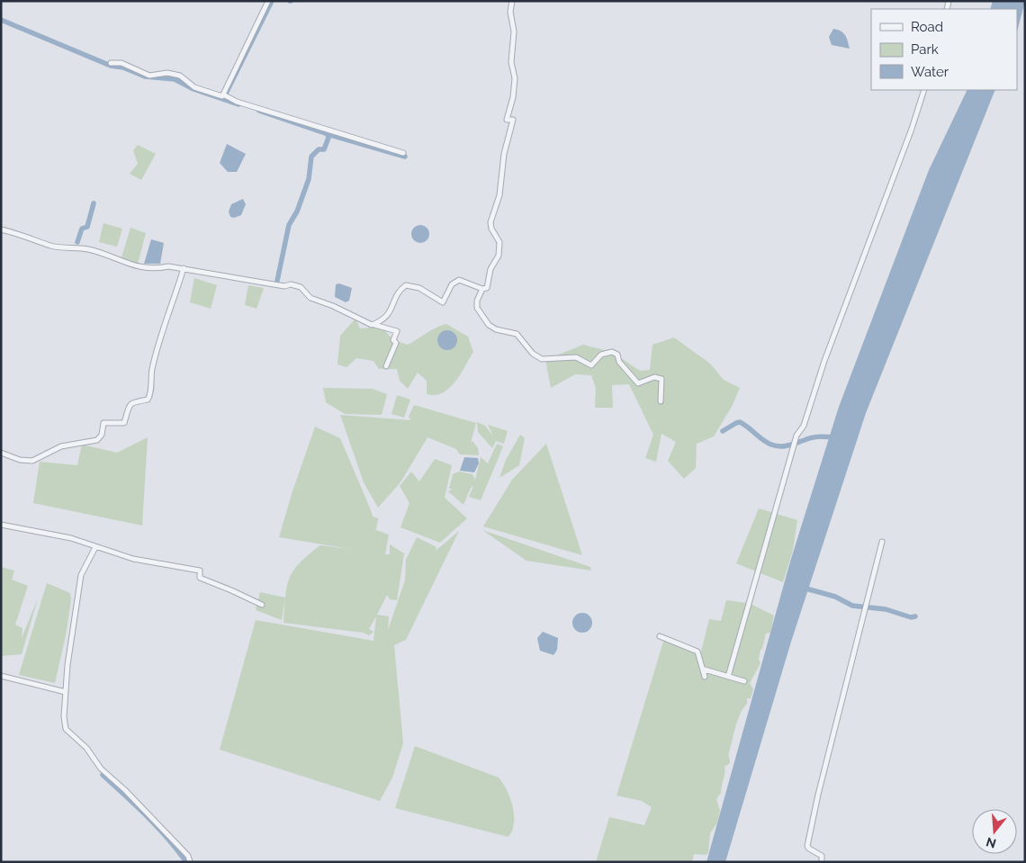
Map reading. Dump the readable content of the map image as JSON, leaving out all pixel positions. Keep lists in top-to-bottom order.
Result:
{
  "legend": ["Road", "Park", "Water"],
  "north": "bottom"
}
